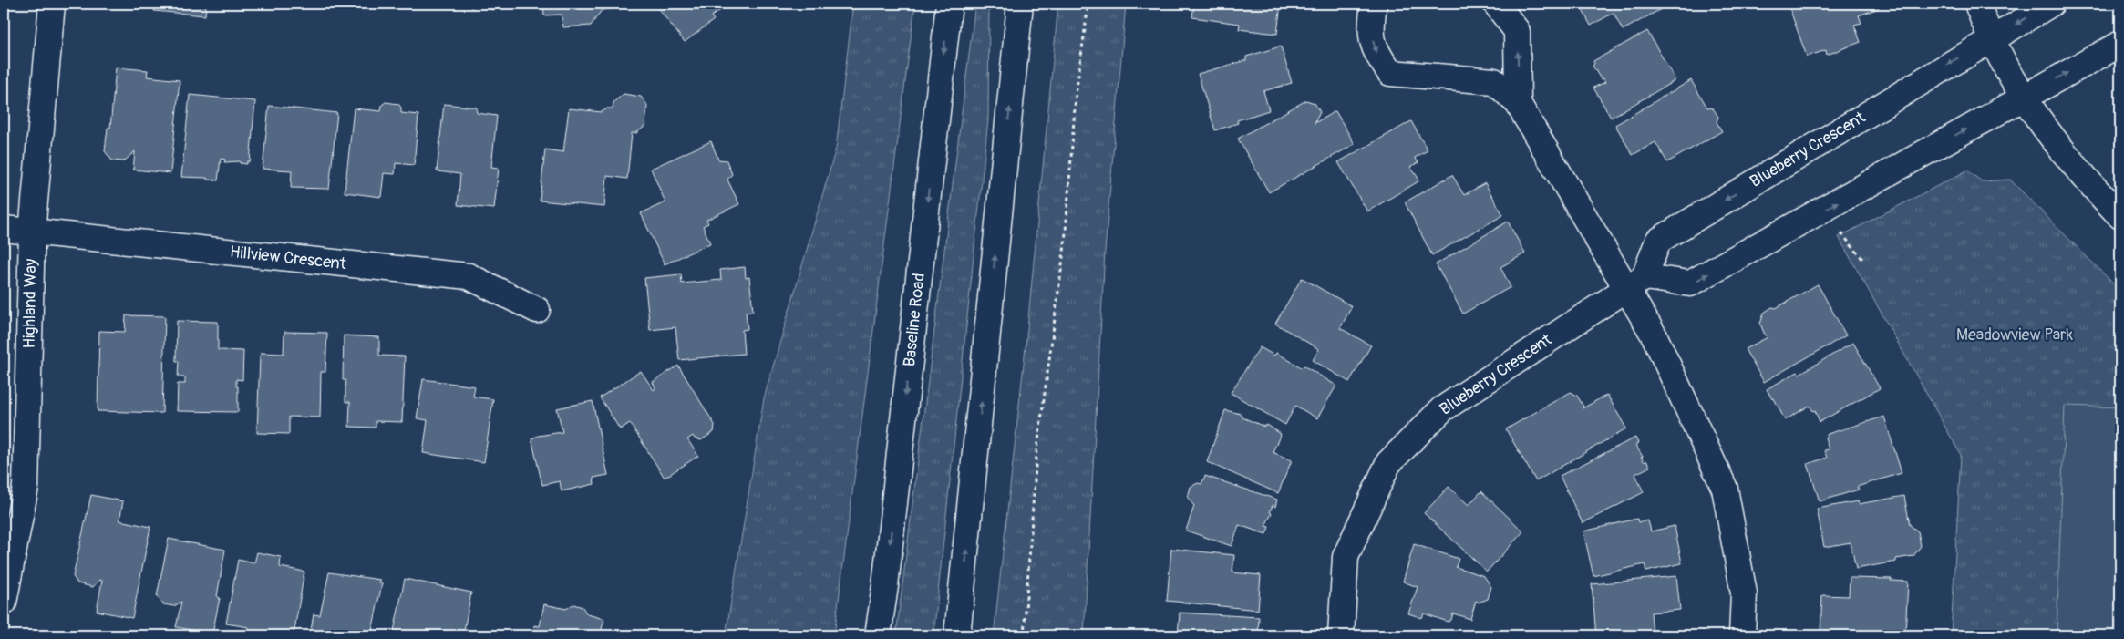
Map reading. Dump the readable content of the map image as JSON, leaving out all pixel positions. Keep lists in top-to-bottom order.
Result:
{
  "streets": {
    "street": [
      "Blueberry Crescent",
      "Hillview Crescent",
      "Highland Way",
      "Baseline Road"
    ]
  },
  "crossings": [
    ["Hillview Crescent", "Highland Way"]
  ],
  "parks": ["Meadowview Park"]
}
